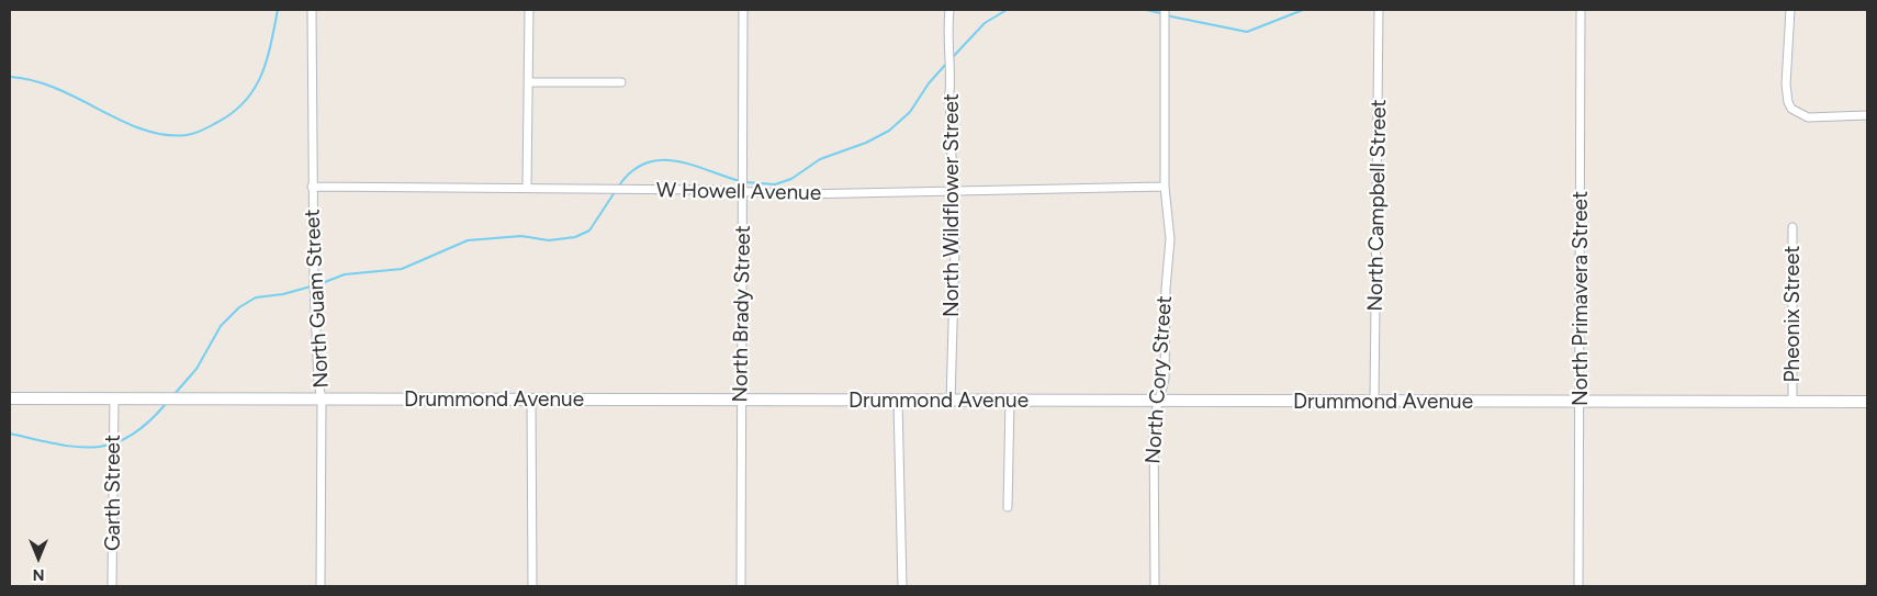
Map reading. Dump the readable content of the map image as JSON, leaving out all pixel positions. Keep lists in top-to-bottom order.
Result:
{
  "streets": {
    "street": [
      "W Howell Avenue",
      "North Wildflower Street",
      "North Campbell Street",
      "North Guam Street",
      "North Primavera Street",
      "North Brady Street",
      "Pheonix Street",
      "North Cory Street",
      "Drummond Avenue",
      "Garth Street"
    ]
  },
  "crossings": [
    ["W Howell Avenue", "North Wildflower Street"],
    ["W Howell Avenue", "North Guam Street"],
    ["W Howell Avenue", "North Brady Street"],
    ["W Howell Avenue", "North Cory Street"],
    ["North Wildflower Street", "Drummond Avenue"],
    ["North Campbell Street", "Drummond Avenue"],
    ["North Guam Street", "Drummond Avenue"],
    ["North Primavera Street", "Drummond Avenue"],
    ["North Brady Street", "Drummond Avenue"],
    ["Pheonix Street", "Drummond Avenue"],
    ["North Cory Street", "Drummond Avenue"],
    ["Drummond Avenue", "Garth Street"]
  ],
  "north": "bottom"
}
